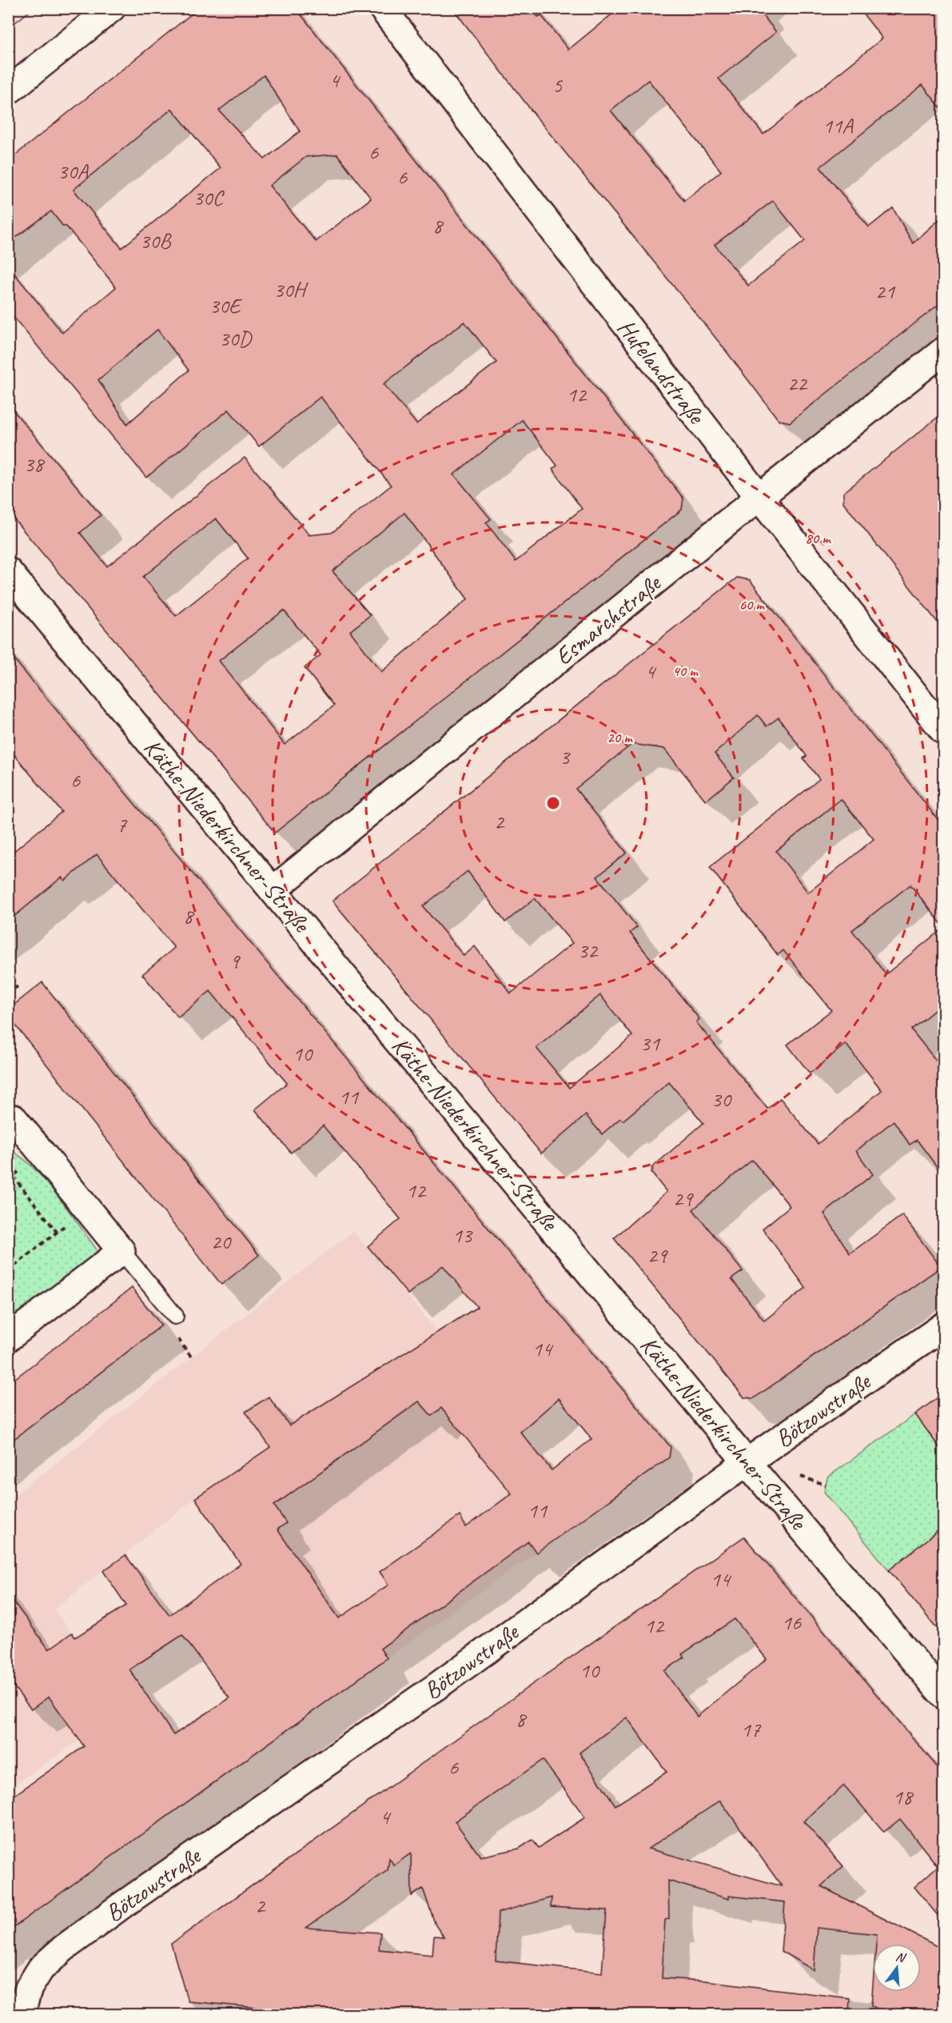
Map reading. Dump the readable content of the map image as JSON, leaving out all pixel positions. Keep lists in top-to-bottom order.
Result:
{
  "streets": {
    "street": [
      "Hufelandstraße",
      "Esmarchstraße",
      "Käthe-Niederkirchner-Straße",
      "Bötzowstraße"
    ]
  },
  "crossings": [
    ["Hufelandstraße", "Esmarchstraße"],
    ["Esmarchstraße", "Käthe-Niederkirchner-Straße"],
    ["Käthe-Niederkirchner-Straße", "Bötzowstraße"]
  ],
  "house_numbers": [
    "4",
    "5",
    "11A",
    "6",
    "30A",
    "6",
    "30C",
    "8",
    "30B",
    "30H",
    "21",
    "30E",
    "30D",
    "22",
    "12",
    "38",
    "4",
    "3",
    "6",
    "2",
    "7",
    "8",
    "32",
    "9",
    "31",
    "10",
    "11",
    "30",
    "12",
    "29",
    "13",
    "20",
    "29",
    "14",
    "11",
    "14",
    "16",
    "12",
    "10",
    "8",
    "17",
    "6",
    "18",
    "4",
    "2"
  ],
  "north": "top",
  "rings": [
    "80 m",
    "60 m",
    "40 m",
    "20 m"
  ]
}
